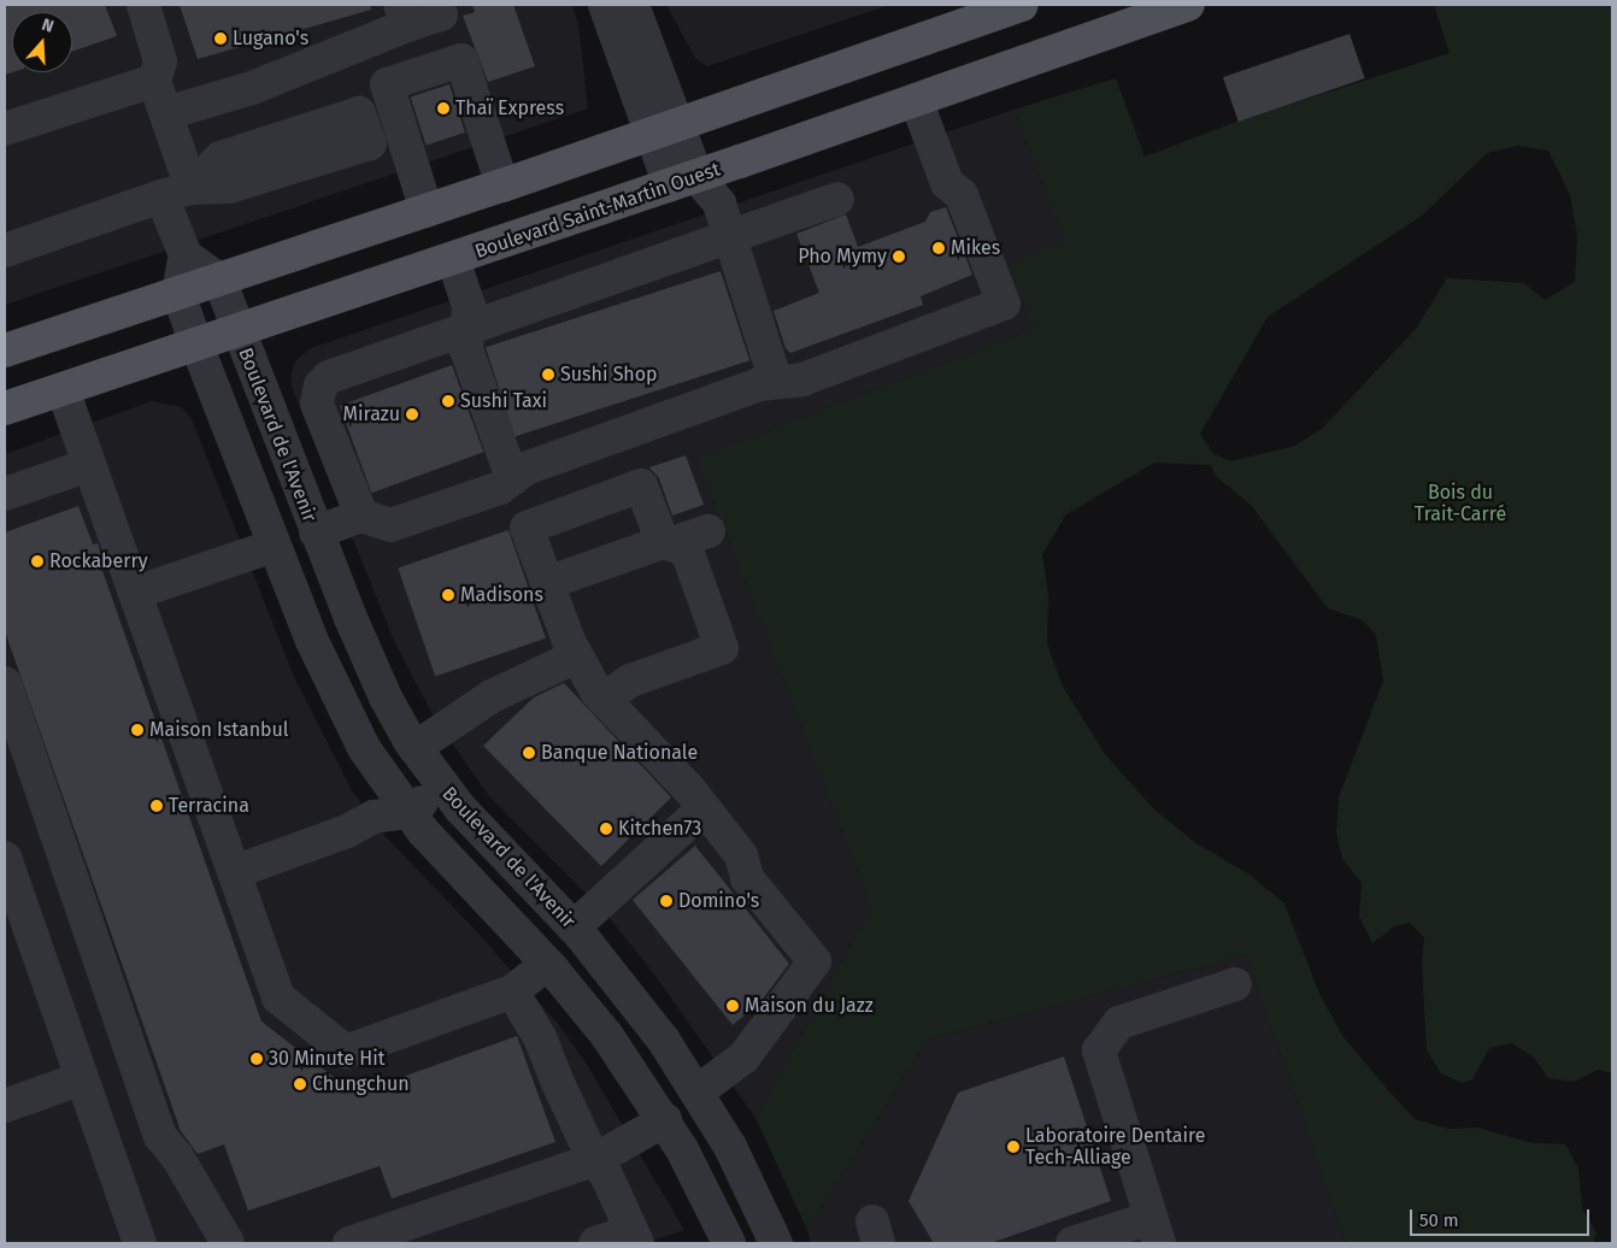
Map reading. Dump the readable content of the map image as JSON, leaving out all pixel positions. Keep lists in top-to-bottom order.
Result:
{
  "streets": {
    "main road": ["Boulevard Saint-Martin Ouest"],
    "street": ["Boulevard de l'Avenir"]
  },
  "crossings": [
    ["Boulevard Saint-Martin Ouest", "Boulevard de l'Avenir"]
  ],
  "parks": ["Bois du Trait-Carré"],
  "places": [
    "Lugano's",
    "Thaï Express",
    "Mikes",
    "Pho Mymy",
    "Sushi Shop",
    "Sushi Taxi",
    "Mirazu",
    "Rockaberry",
    "Madisons",
    "Maison Istanbul",
    "Banque Nationale",
    "Terracina",
    "Kitchen73",
    "Domino's",
    "Maison du Jazz",
    "30 Minute Hit",
    "Chungchun",
    "Laboratoire Dentaire Tech-Alliage"
  ],
  "scale_bar": "50 m",
  "north": "top"
}
